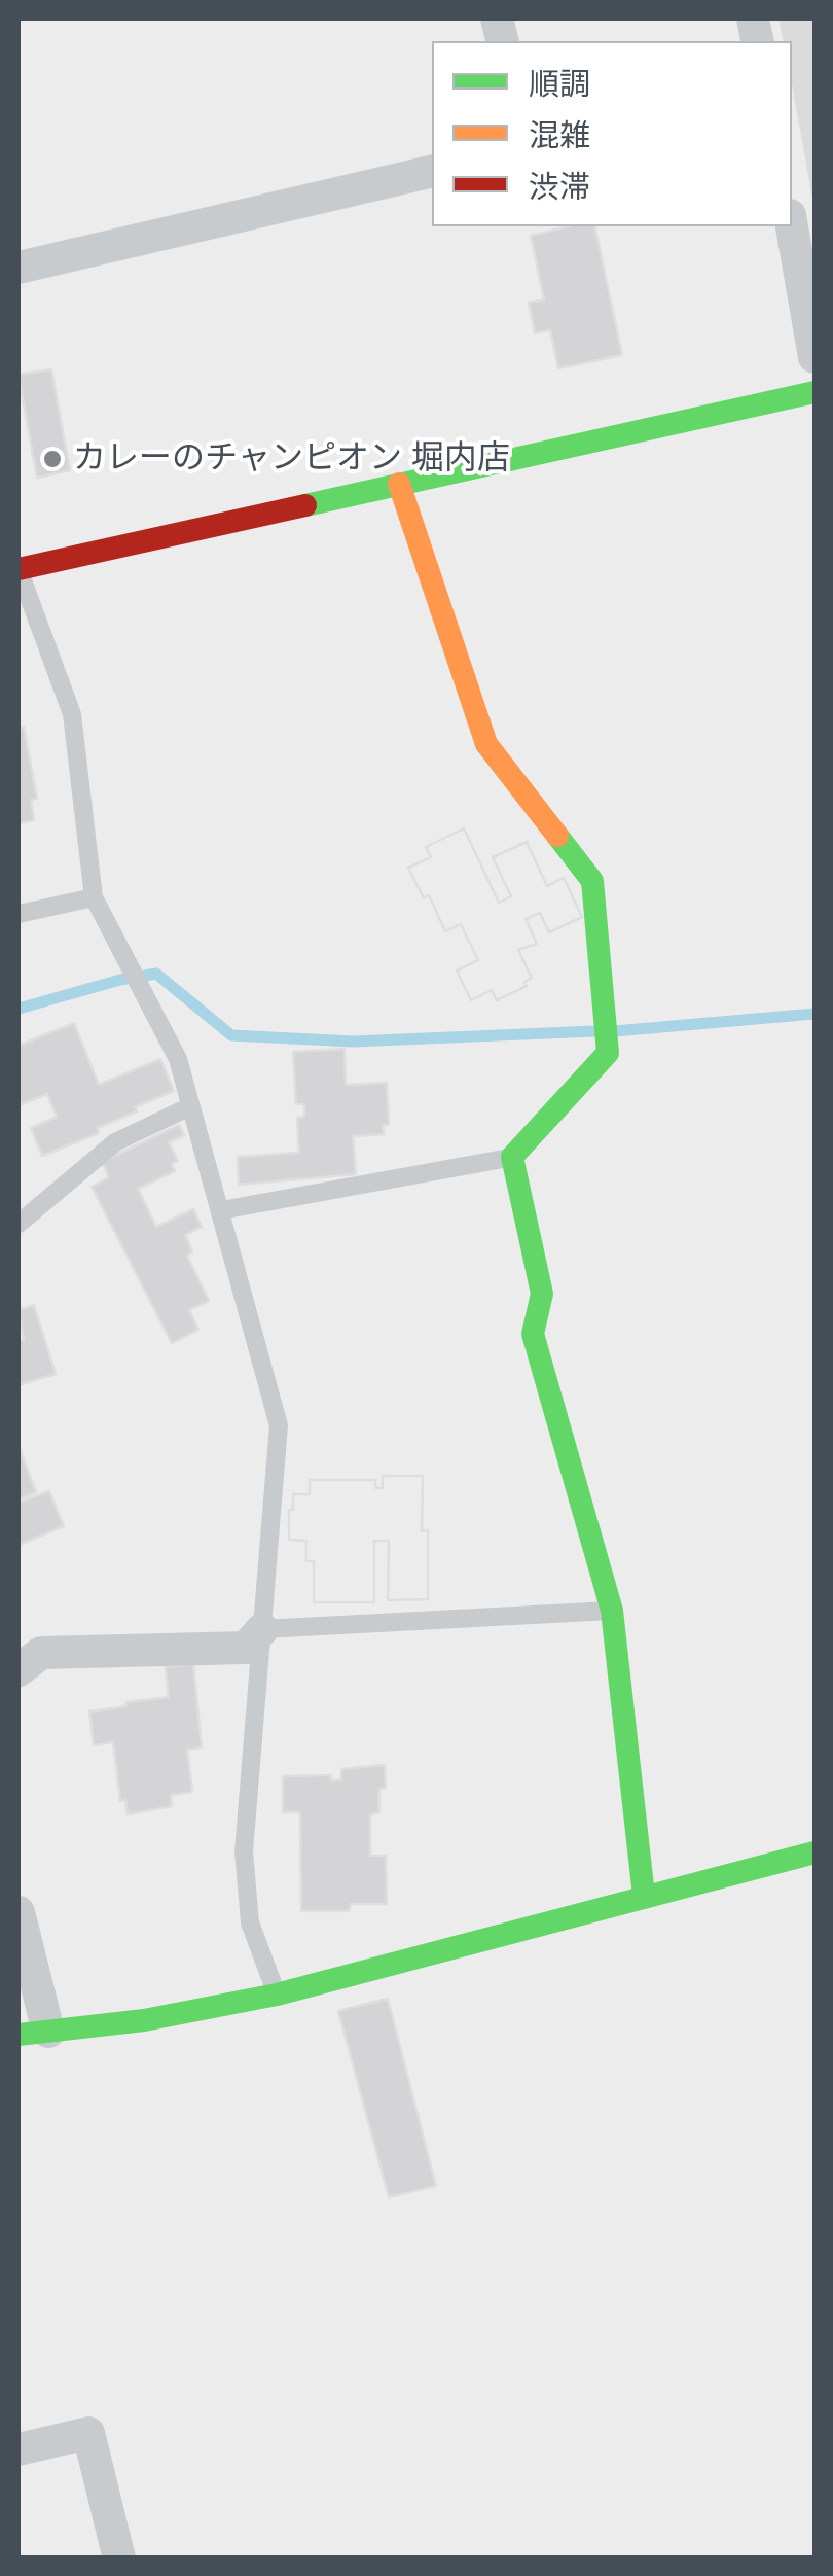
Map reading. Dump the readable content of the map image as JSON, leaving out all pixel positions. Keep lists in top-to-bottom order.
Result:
{
  "places": ["カレーのチャンピオン 堀内店"],
  "legend": ["順調", "混雑", "渋滞"]
}
